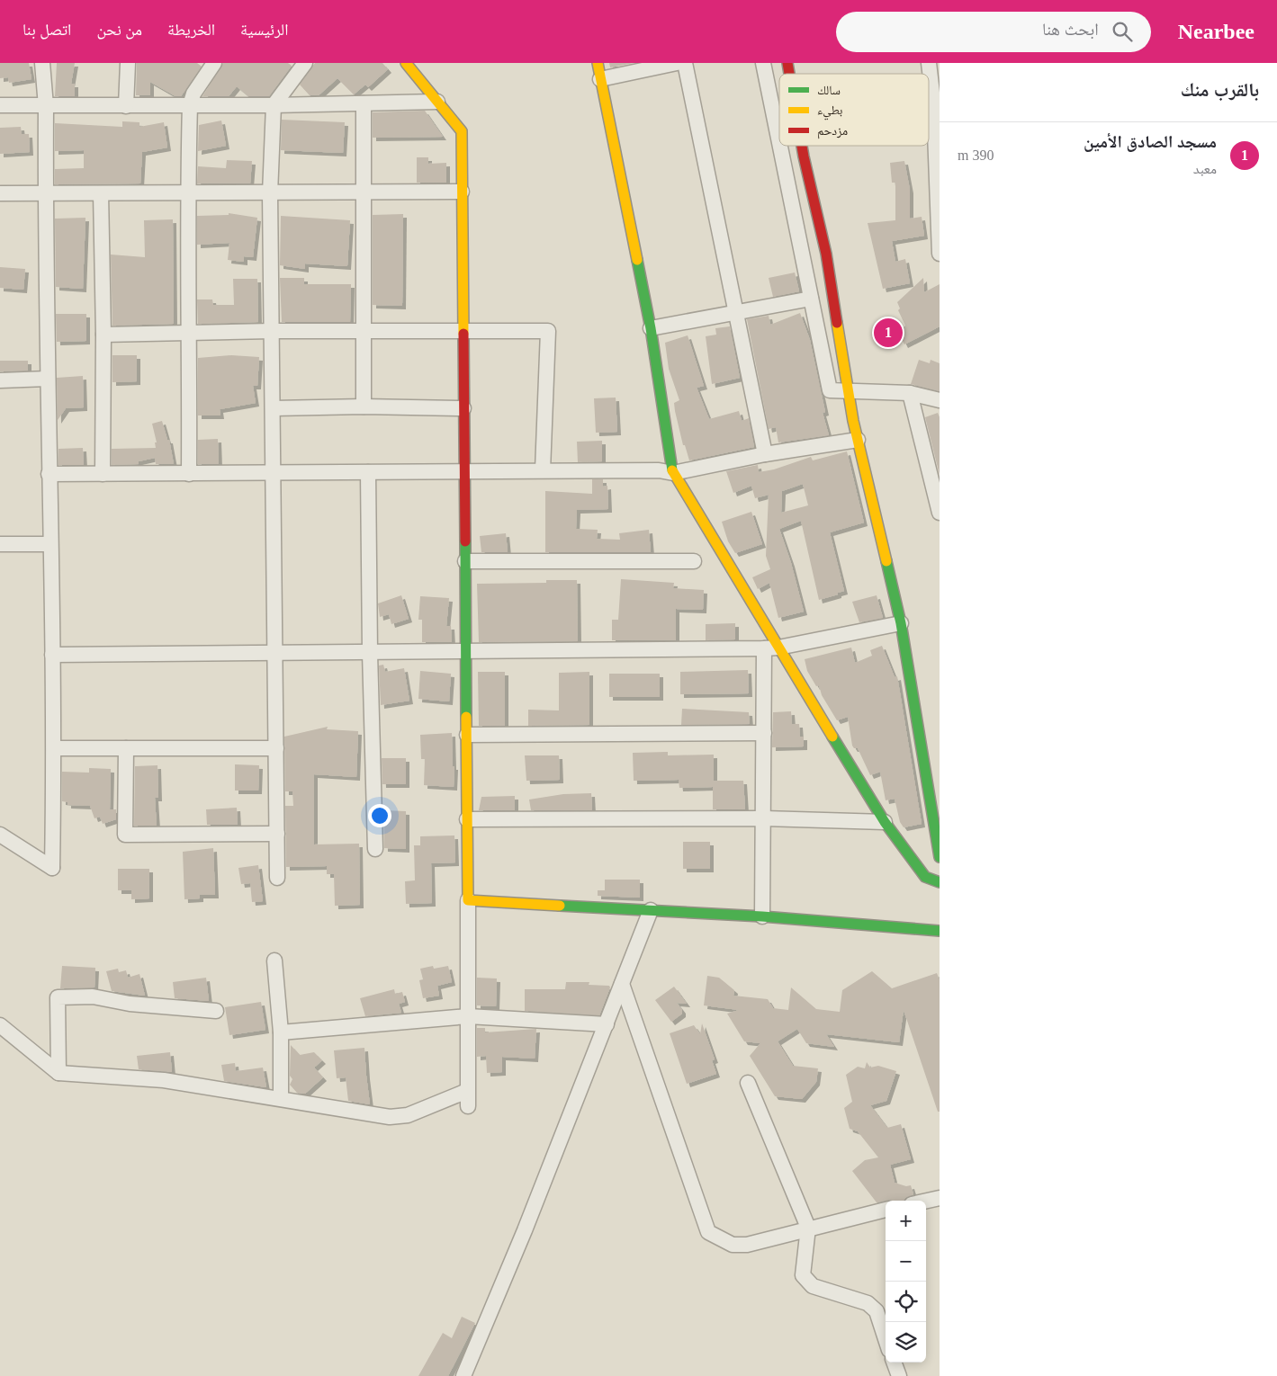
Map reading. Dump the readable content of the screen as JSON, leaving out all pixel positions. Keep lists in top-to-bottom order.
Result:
{
  "legend": ["سالك", "بطيء", "مزدحم"],
  "page": {
    "header": "Nearbee",
    "search": "ابحث هنا",
    "nav": [
      "الرئيسية",
      "الخريطة",
      "من نحن",
      "اتصل بنا"
    ],
    "heading": "بالقرب منك",
    "list": [
      {
        "mark": "1",
        "name": "مسجد الصادق الأمين",
        "note": "معبد",
        "value": "390 m"
      }
    ],
    "pins": "1",
    "map_buttons": ["+", "−"]
  }
}
